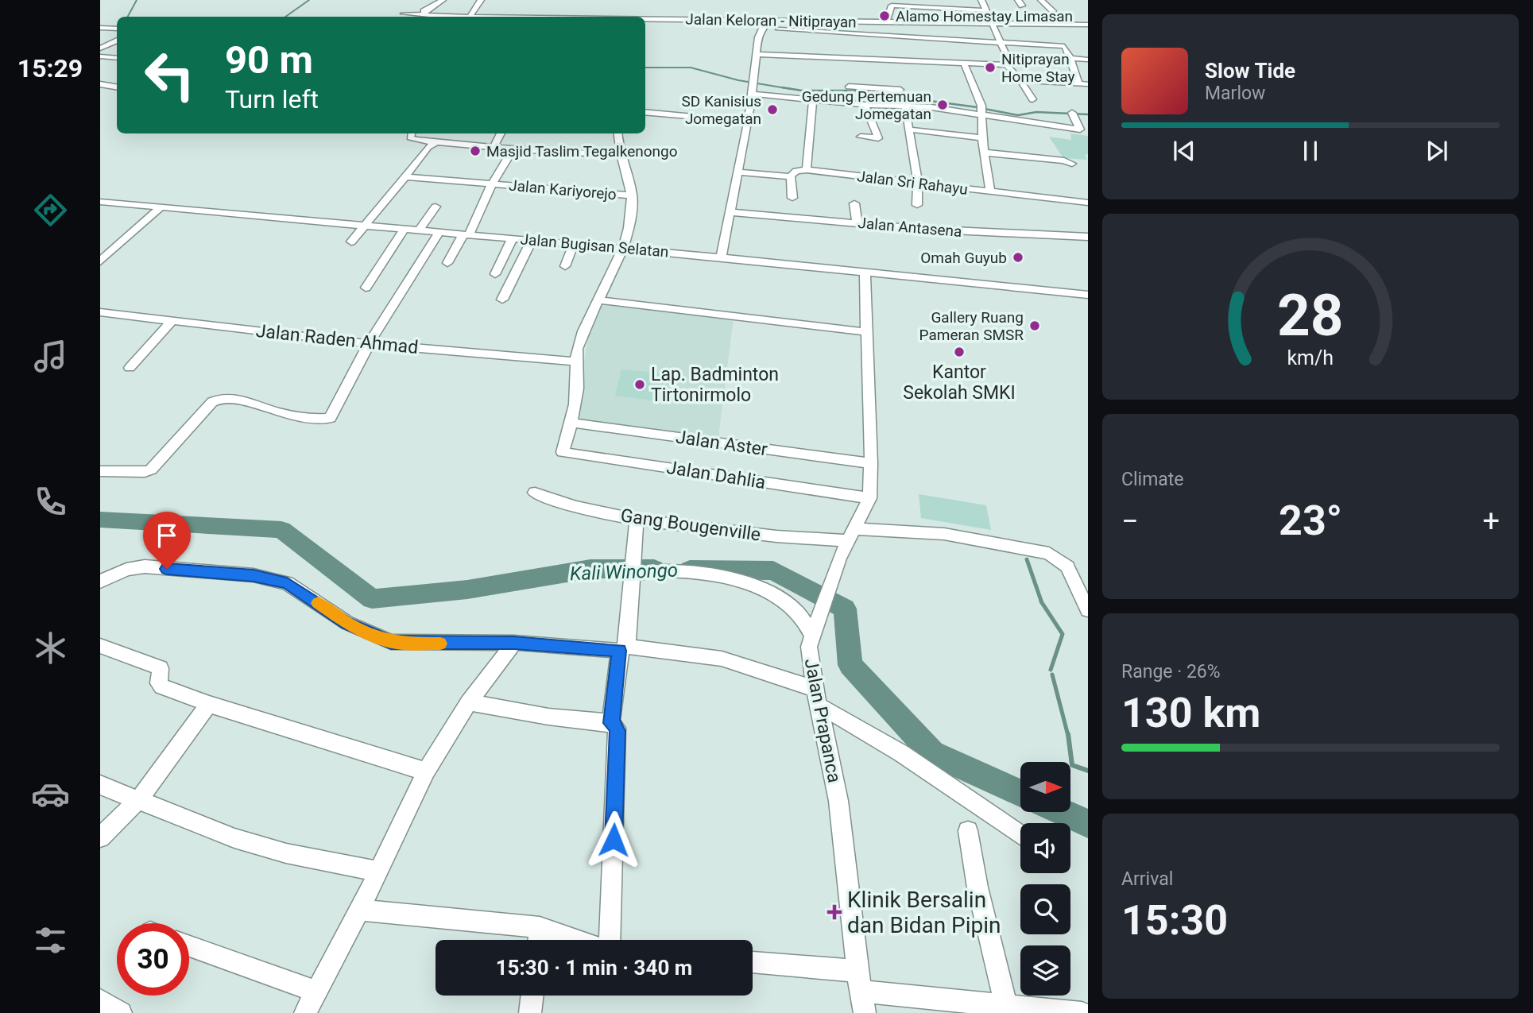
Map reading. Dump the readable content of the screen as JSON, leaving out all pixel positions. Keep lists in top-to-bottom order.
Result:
{
  "streets": {
    "street": [
      "Jalan Keloran - Nitiprayan",
      "Jalan Sri Rahayu",
      "Jalan Kariyorejo",
      "Jalan Antasena",
      "Jalan Bugisan Selatan",
      "Jalan Raden Ahmad",
      "Jalan Aster",
      "Jalan Dahlia",
      "Gang Bougenville",
      "Jalan Prapanca"
    ]
  },
  "crossings": [
    ["Jalan Kariyorejo", "Jalan Bugisan Selatan"],
    ["Jalan Kariyorejo", "Jalan Raden Ahmad"],
    ["Jalan Kariyorejo", "Jalan Aster"],
    ["Jalan Kariyorejo", "Jalan Dahlia"],
    ["Jalan Bugisan Selatan", "Jalan Prapanca"],
    ["Jalan Aster", "Jalan Prapanca"],
    ["Jalan Dahlia", "Jalan Prapanca"],
    ["Gang Bougenville", "Jalan Prapanca"]
  ],
  "water": ["Kali Winongo"],
  "places": {
    "other": [
      "Alamo Homestay Limasan",
      "Nitiprayan Home Stay",
      "Gedung Pertemuan Jomegatan",
      "SD Kanisius Jomegatan",
      "Masjid Taslim Tegalkenongo",
      "Omah Guyub",
      "Gallery Ruang Pameran SMSR",
      "Kantor Sekolah SMKI",
      "Lap. Badminton Tirtonirmolo"
    ],
    "health": ["Klinik Bersalin dan Bidan Pipin"]
  },
  "north": "right",
  "page": {
    "tabs": "15:29",
    "turn": ["90 m", "Turn left"],
    "song": ["Slow Tide", "Marlow"],
    "tile": [
      "Climate",
      ["Range · 26%", "130 km"],
      ["Arrival", "15:30"]
    ],
    "heat": ["−", "23°", "+"],
    "limit": "30",
    "trip": "15:30 · 1 min · 340 m",
    "gauge": ["28", "km/h"]
  }
}
